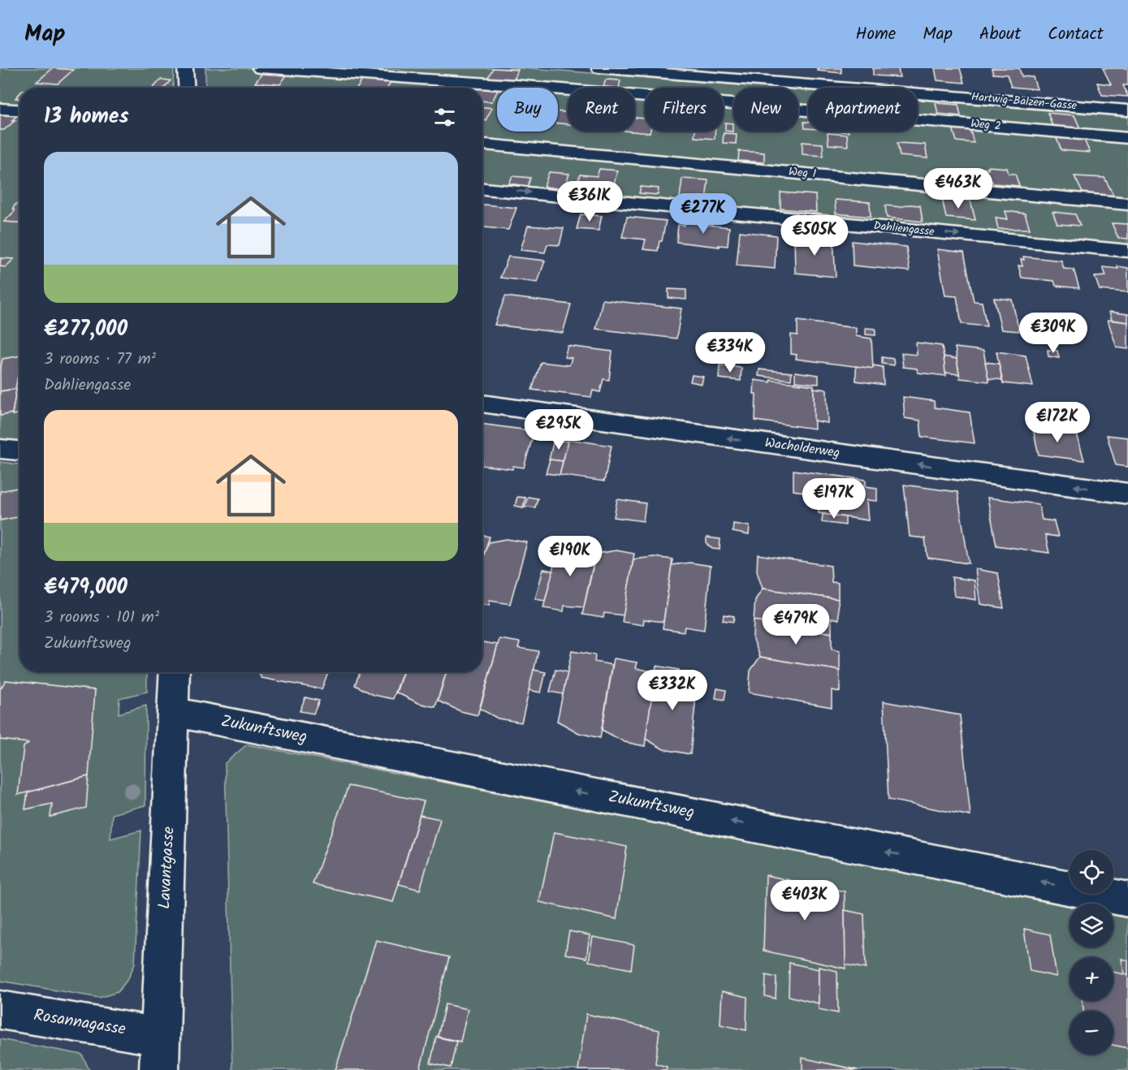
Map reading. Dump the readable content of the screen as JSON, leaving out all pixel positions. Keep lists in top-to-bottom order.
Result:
{
  "streets": {
    "street": [
      "Hartwig-Balzen-Gasse",
      "Weg 2",
      "Weg 1",
      "Dahliengasse",
      "Wacholderweg",
      "Zukunftsweg",
      "Lavantgasse",
      "Rosannagasse"
    ]
  },
  "crossings": [
    ["Zukunftsweg", "Lavantgasse"],
    ["Lavantgasse", "Rosannagasse"]
  ],
  "one_way": ["Dahliengasse", "Wacholderweg", "Zukunftsweg"],
  "page": {
    "header": "Map",
    "nav": [
      "Home",
      "Map",
      "About",
      "Contact"
    ],
    "chip": [
      "Buy",
      "Rent",
      "Filters",
      "New",
      "Apartment"
    ],
    "heading": "13 homes",
    "list": [
      {
        "name": "€277,000",
        "note": "3 rooms · 77 m² · Dahliengasse"
      },
      {
        "name": "€479,000",
        "note": "3 rooms · 101 m² · Zukunftsweg"
      }
    ],
    "price": [
      "€463K",
      "€361K",
      "€277K",
      "€505K",
      "€309K",
      "€334K",
      "€172K",
      "€295K",
      "€197K",
      "€190K",
      "€479K",
      "€332K",
      "€403K"
    ],
    "map_buttons": ["+", "−"]
  }
}
